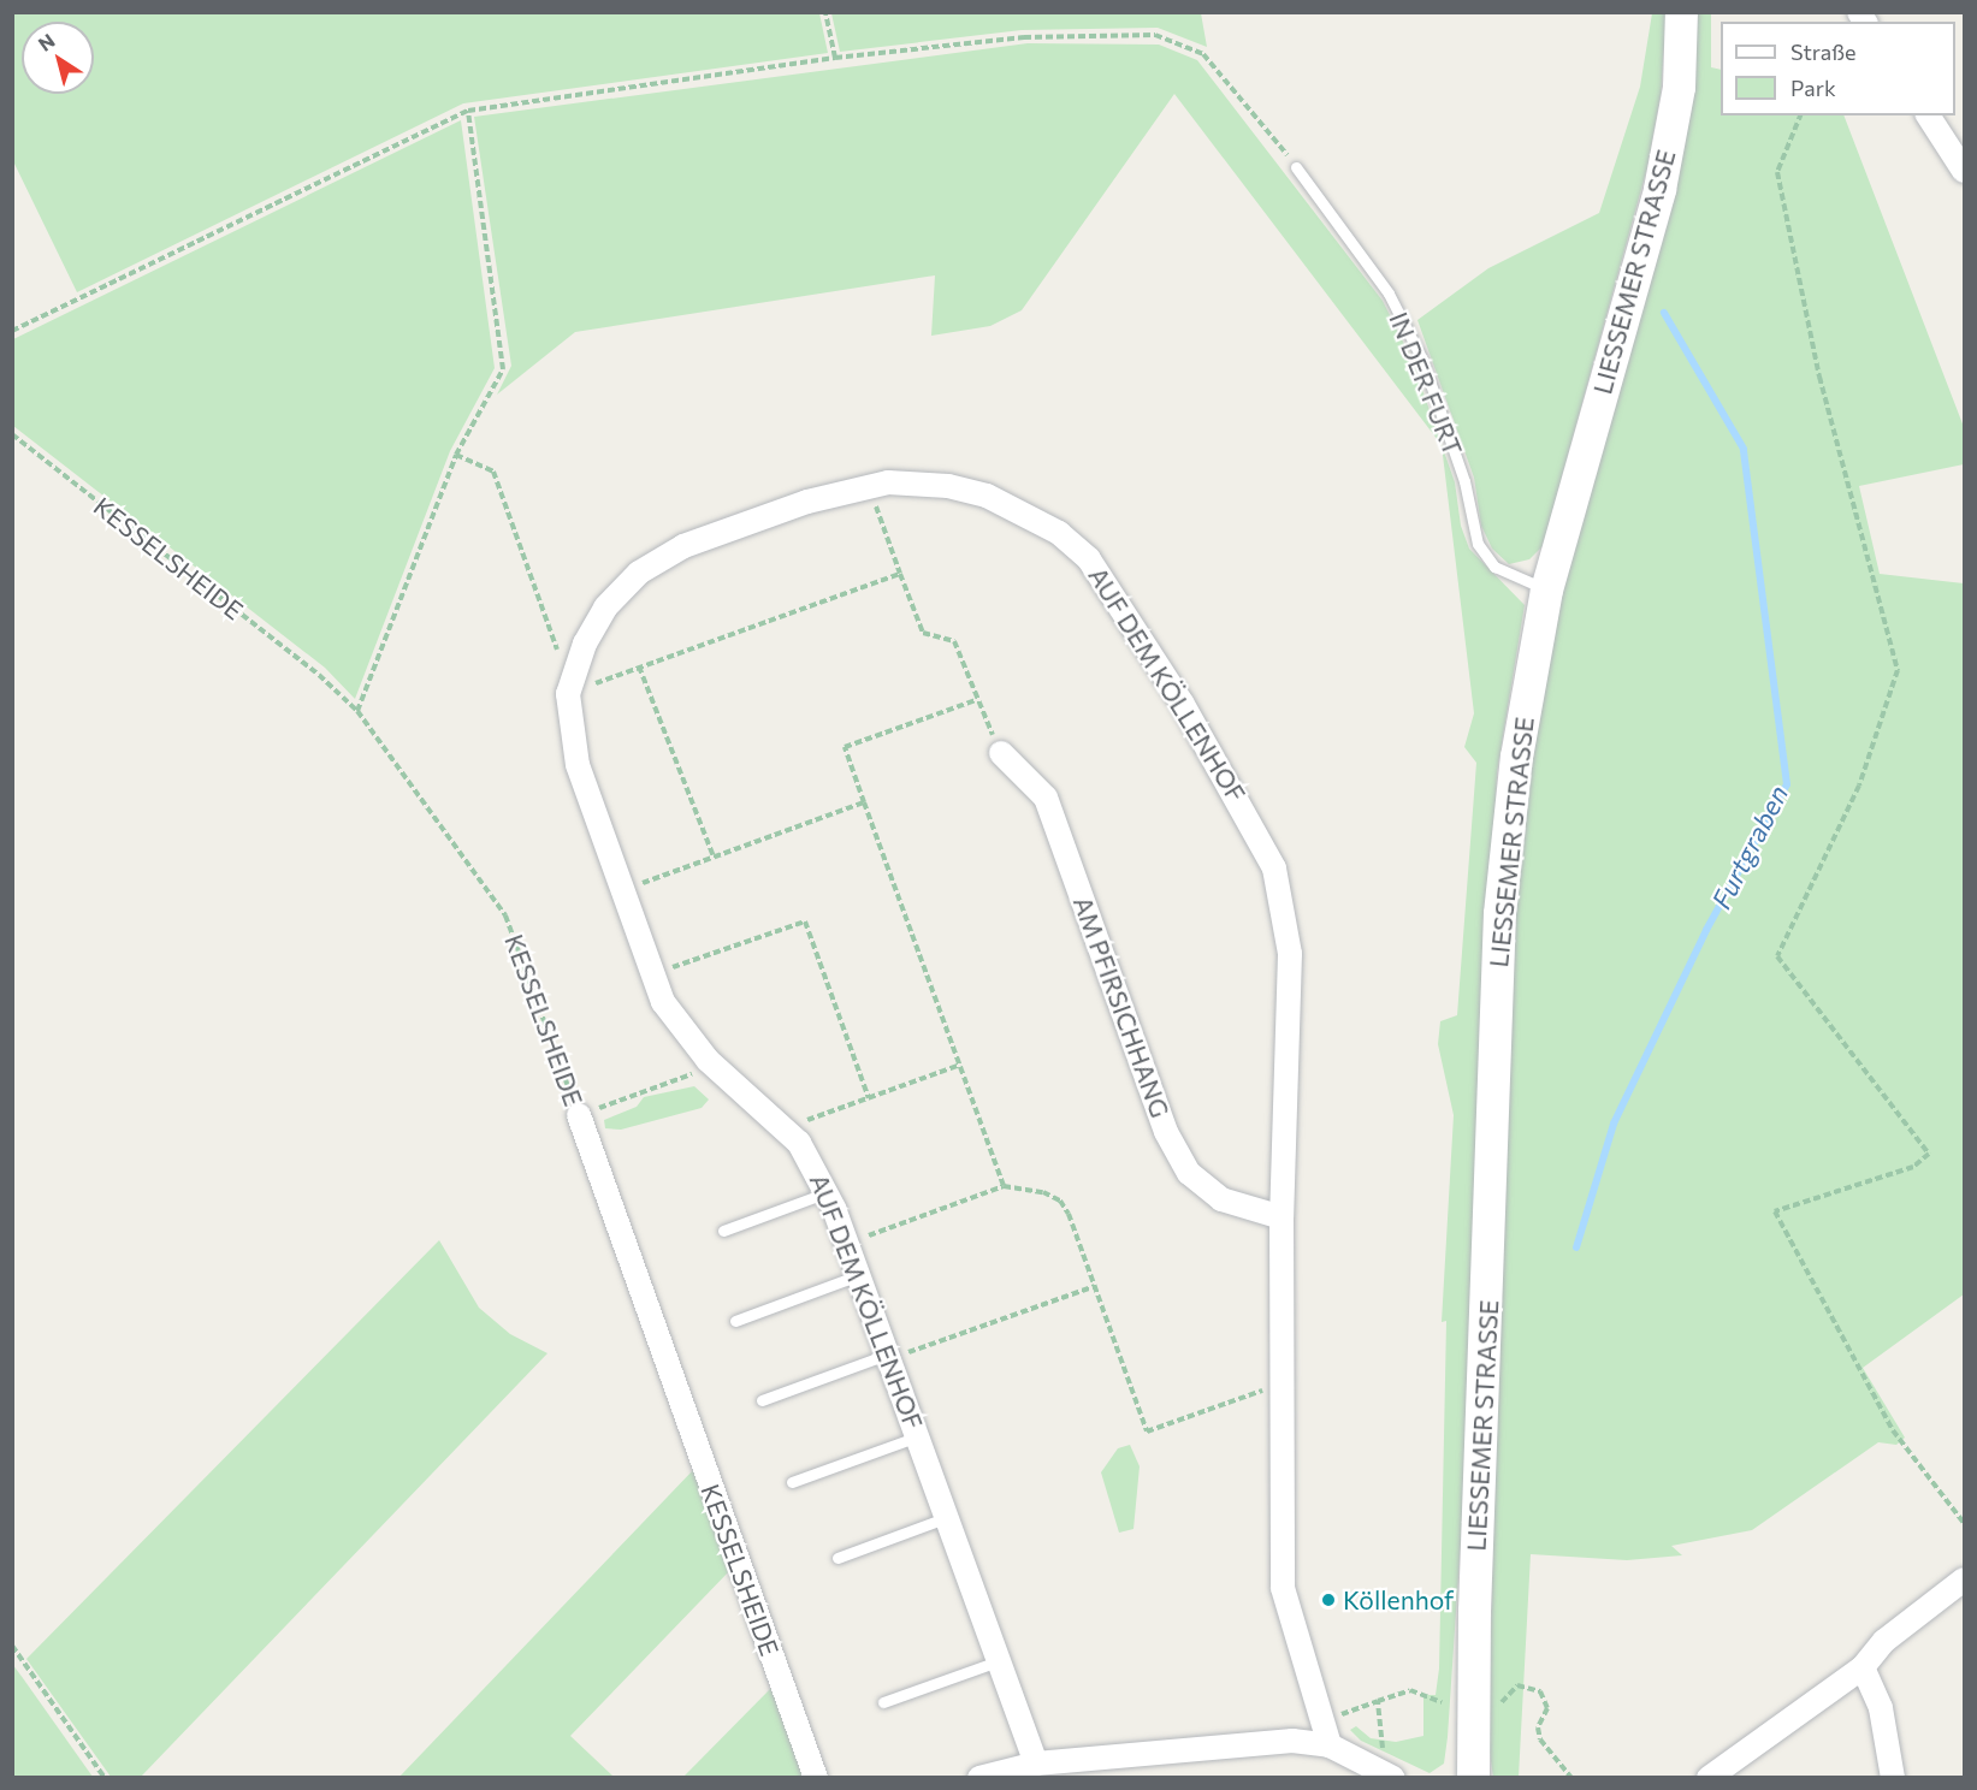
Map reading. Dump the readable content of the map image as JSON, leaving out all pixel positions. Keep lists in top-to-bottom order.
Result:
{
  "streets": {
    "street": [
      "LIESSEMER STRASSE",
      "KESSELSHEIDE",
      "AUF DEM KÖLLENHOF",
      "AM PFIRSICHHANG"
    ],
    "lane": ["IN DER FURT"]
  },
  "crossings": [
    ["LIESSEMER STRASSE", "IN DER FURT"],
    ["AUF DEM KÖLLENHOF", "AM PFIRSICHHANG"]
  ],
  "water": ["Furtgraben"],
  "places": ["Köllenhof"],
  "legend": ["Straße", "Park"],
  "north": "top left"
}
